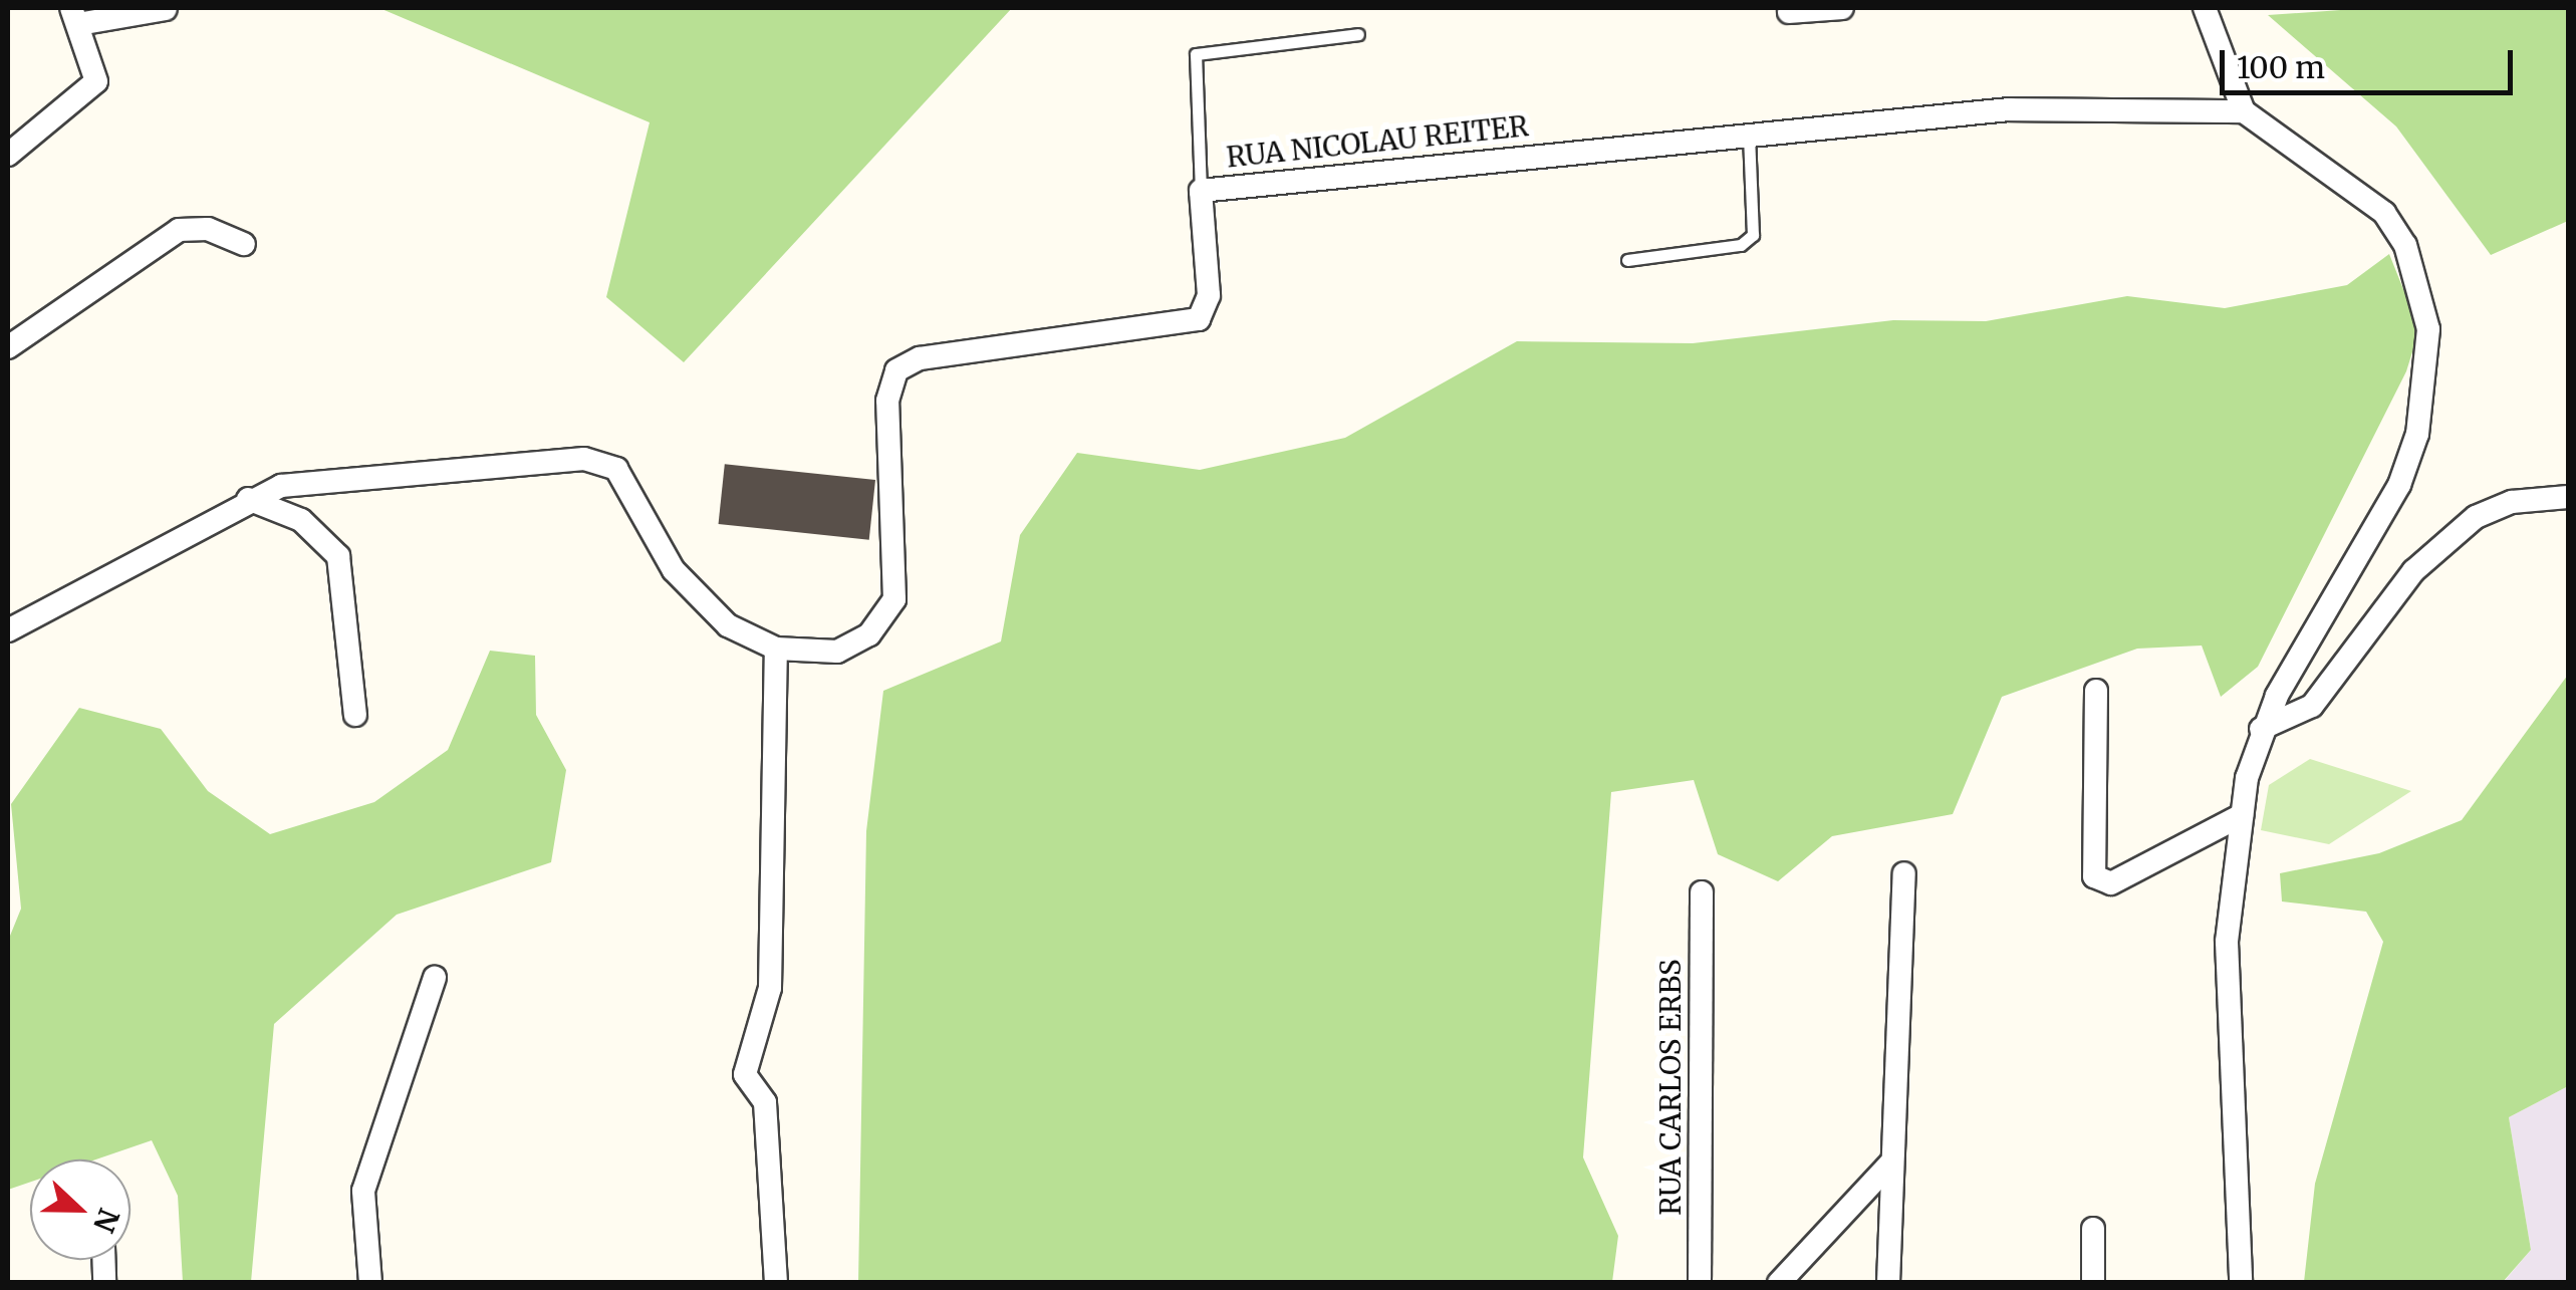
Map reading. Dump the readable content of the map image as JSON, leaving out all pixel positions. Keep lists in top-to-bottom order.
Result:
{
  "streets": {
    "street": ["RUA NICOLAU REITER", "RUA CARLOS ERBS"]
  },
  "scale_bar": "100 m",
  "north": "right"
}
